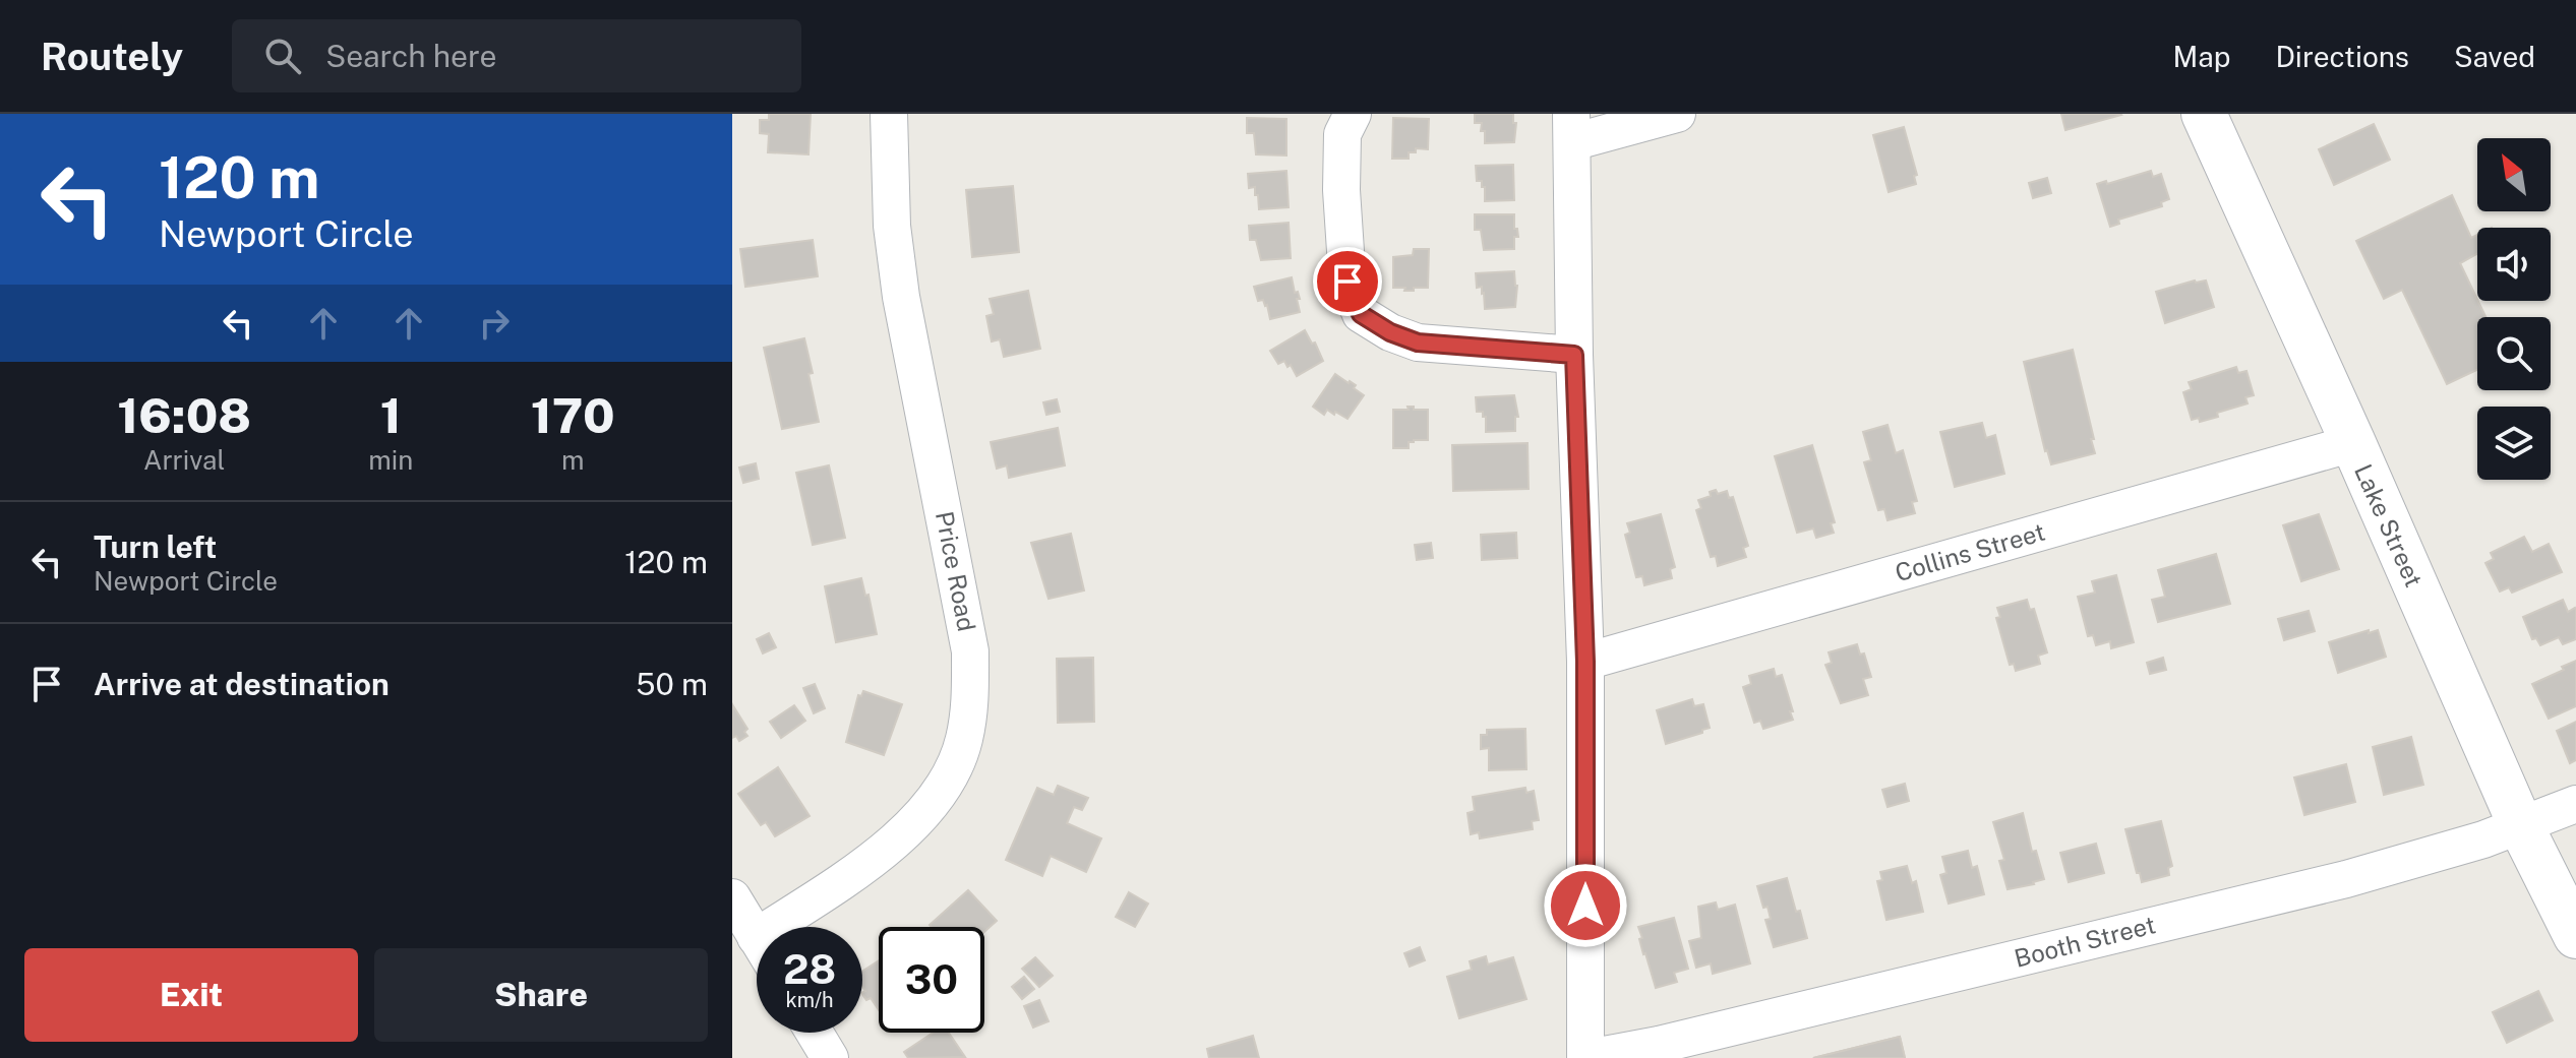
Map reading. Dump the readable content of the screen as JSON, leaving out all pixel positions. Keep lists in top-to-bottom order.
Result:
{
  "streets": {
    "street": [
      "Lake Street",
      "Collins Street",
      "Price Road",
      "Booth Street"
    ]
  },
  "crossings": [
    ["Lake Street", "Collins Street"],
    ["Lake Street", "Booth Street"]
  ],
  "north": "top left",
  "page": {
    "header": "Routely",
    "search": "Search here",
    "nav": ["Map", "Directions", "Saved"],
    "turn": ["120 m", "Newport Circle"],
    "eta": [
      "16:08",
      "Arrival",
      "1",
      "min",
      "170",
      "m"
    ],
    "list": [
      {
        "name": "Turn left",
        "note": "Newport Circle",
        "value": "120 m"
      },
      {
        "name": "Arrive at destination",
        "value": "50 m"
      }
    ],
    "speed": "28 km/h",
    "limit": "30",
    "buttons": ["Exit", "Share"]
  }
}
